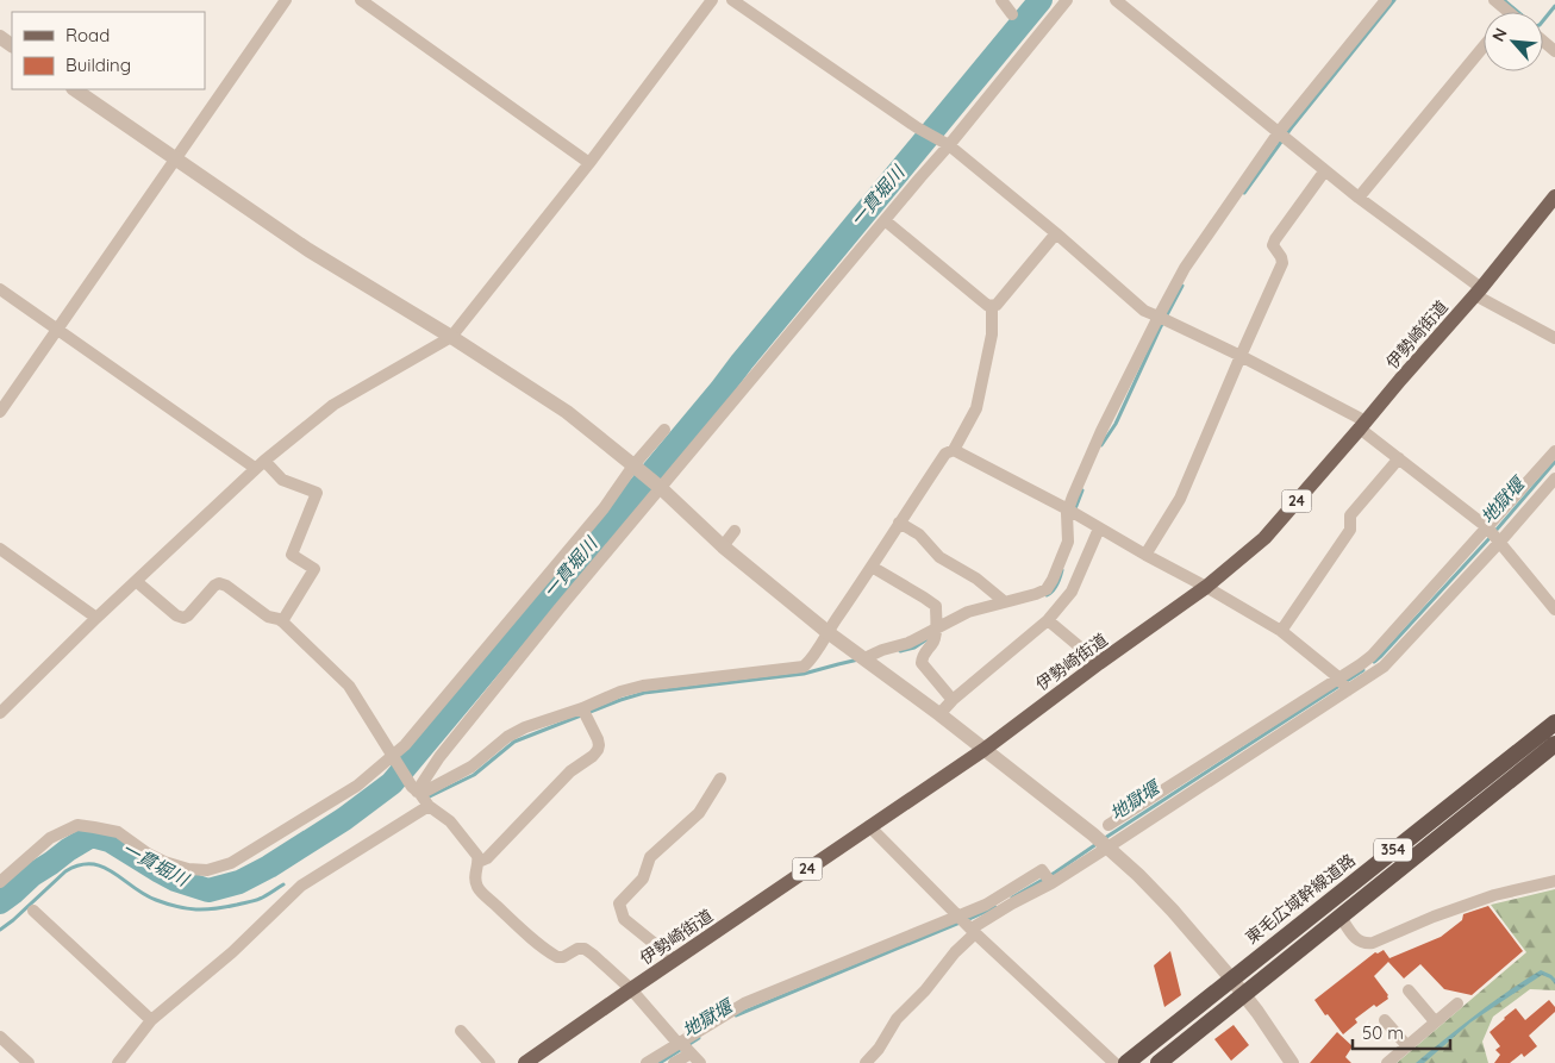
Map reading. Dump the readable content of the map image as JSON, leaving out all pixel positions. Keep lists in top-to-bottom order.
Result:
{
  "streets": {
    "highway": ["354", "東毛広域幹線道路"],
    "main road": ["伊勢崎街道", "24"]
  },
  "water": ["一貫堀川", "地獄堰"],
  "legend": ["Road", "Building"],
  "scale_bar": "50 m",
  "north": "top left"
}
